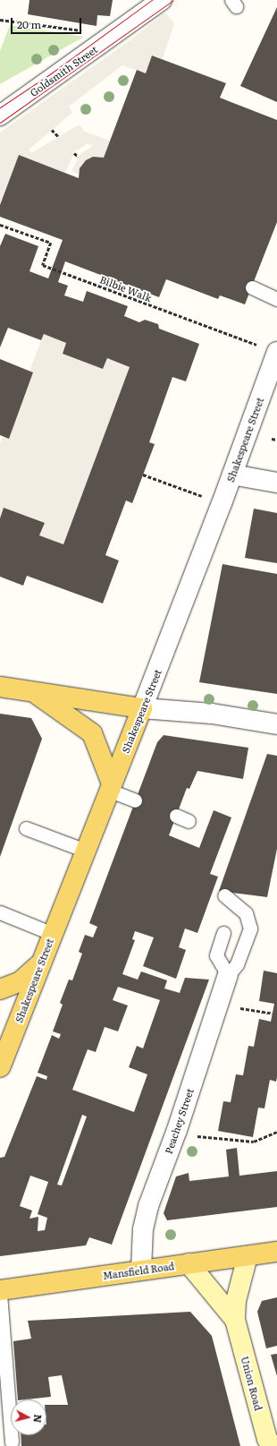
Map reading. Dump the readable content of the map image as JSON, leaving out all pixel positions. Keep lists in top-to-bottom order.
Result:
{
  "streets": {
    "main road": ["Shakespeare Street", "Mansfield Road"],
    "street": ["Goldsmith Street", "Peachey Street", "Union Road"],
    "path": ["Bilbie Walk"]
  },
  "crossings": [
    ["Bilbie Walk", "Shakespeare Street"],
    ["Peachey Street", "Mansfield Road"],
    ["Mansfield Road", "Union Road"]
  ],
  "scale_bar": "20 m",
  "north": "right"
}
